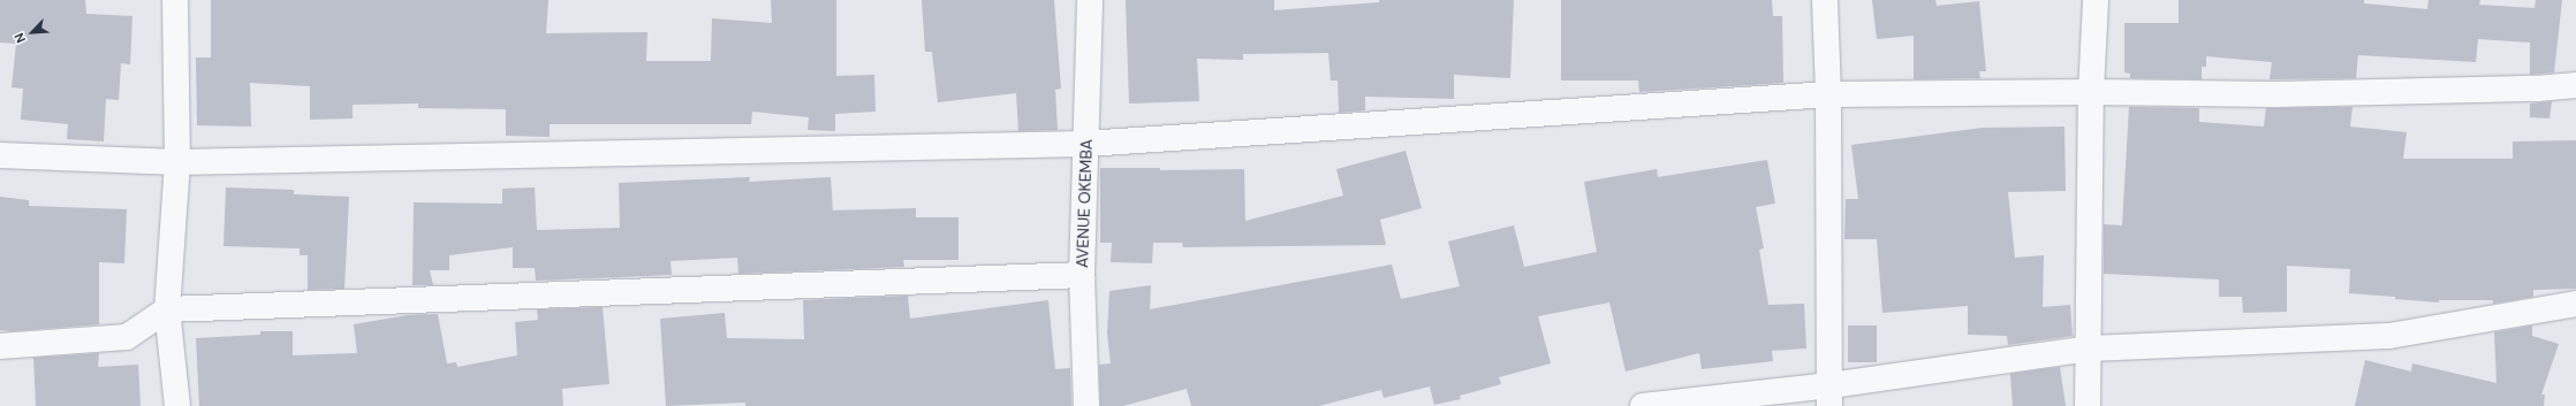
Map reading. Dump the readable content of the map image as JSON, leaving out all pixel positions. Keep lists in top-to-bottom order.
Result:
{
  "streets": {
    "street": ["AVENUE OKEMBA"]
  },
  "north": "bottom left"
}
